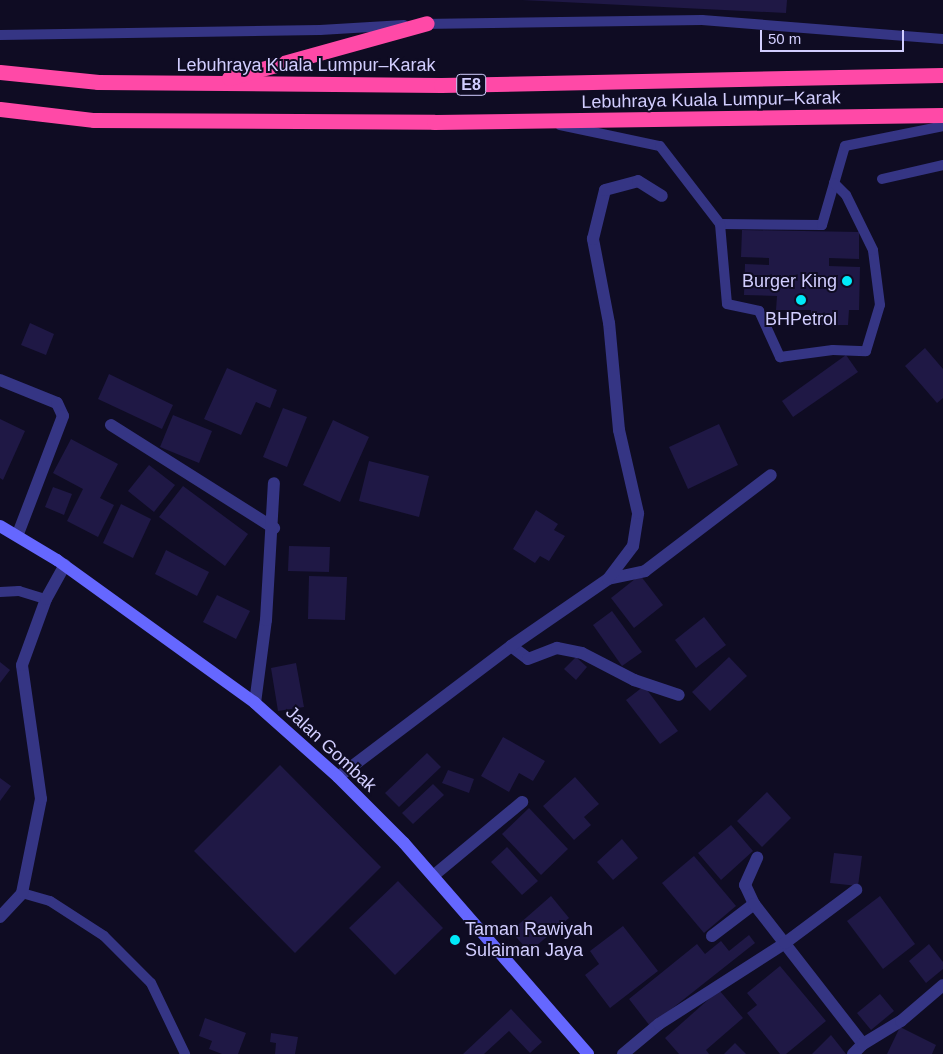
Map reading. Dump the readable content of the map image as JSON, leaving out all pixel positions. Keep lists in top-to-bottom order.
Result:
{
  "streets": {
    "highway": ["Lebuhraya Kuala Lumpur–Karak", "E8"],
    "main road": ["Jalan Gombak"]
  },
  "places": ["Burger King", "BHPetrol", "Taman Rawiyah Sulaiman Jaya"],
  "scale_bar": "50 m"
}
